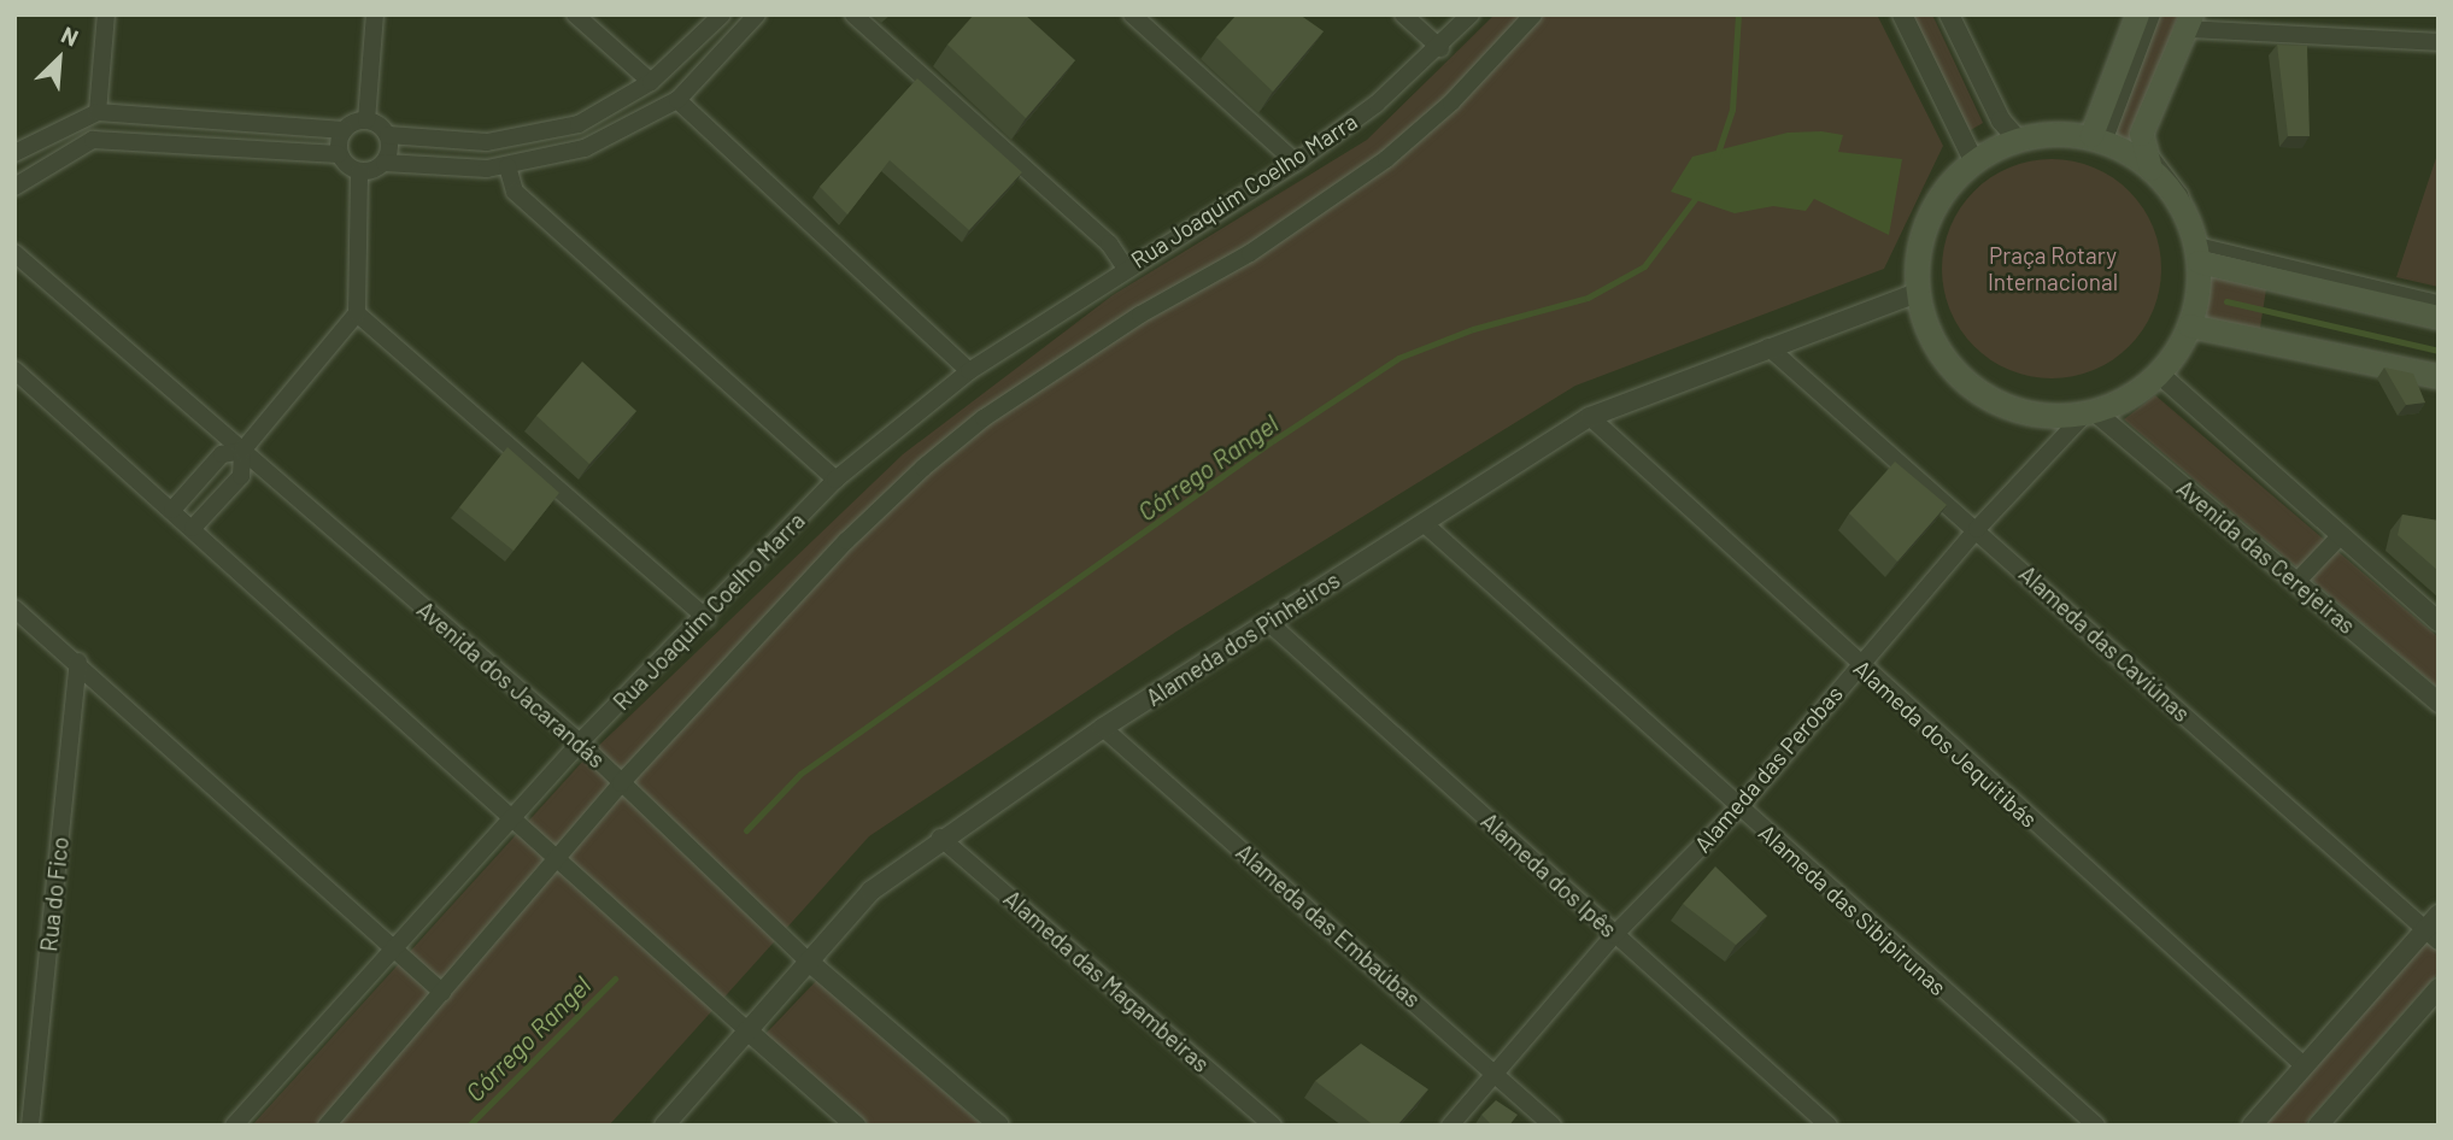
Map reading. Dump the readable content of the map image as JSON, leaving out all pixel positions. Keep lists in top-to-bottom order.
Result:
{
  "streets": {
    "street": [
      "Rua Joaquim Coelho Marra",
      "Avenida das Cerejeiras",
      "Alameda dos Pinheiros",
      "Alameda das Caviúnas",
      "Avenida dos Jacarandás",
      "Alameda dos Jequitibás",
      "Alameda das Perobas",
      "Alameda dos Ipês",
      "Rua do Fico",
      "Alameda das Sibipirunas",
      "Alameda das Embaúbas",
      "Alameda das Magambeiras"
    ]
  },
  "crossings": [
    ["Rua Joaquim Coelho Marra", "Avenida dos Jacarandás"],
    ["Avenida das Cerejeiras", "Alameda dos Pinheiros"],
    ["Avenida das Cerejeiras", "Alameda das Perobas"],
    ["Alameda dos Pinheiros", "Alameda das Caviúnas"],
    ["Alameda dos Pinheiros", "Avenida dos Jacarandás"],
    ["Alameda dos Pinheiros", "Alameda dos Jequitibás"],
    ["Alameda dos Pinheiros", "Alameda das Perobas"],
    ["Alameda dos Pinheiros", "Alameda dos Ipês"],
    ["Alameda dos Pinheiros", "Alameda das Sibipirunas"],
    ["Alameda dos Pinheiros", "Alameda das Embaúbas"],
    ["Alameda dos Pinheiros", "Alameda das Magambeiras"],
    ["Alameda das Caviúnas", "Alameda das Perobas"],
    ["Alameda dos Jequitibás", "Alameda das Perobas"],
    ["Alameda das Perobas", "Alameda dos Ipês"],
    ["Alameda das Perobas", "Alameda das Sibipirunas"],
    ["Alameda das Perobas", "Alameda das Embaúbas"]
  ],
  "water": ["Córrego Rangel"],
  "parks": ["Praça Rotary Internacional"],
  "north": "top right"
}
